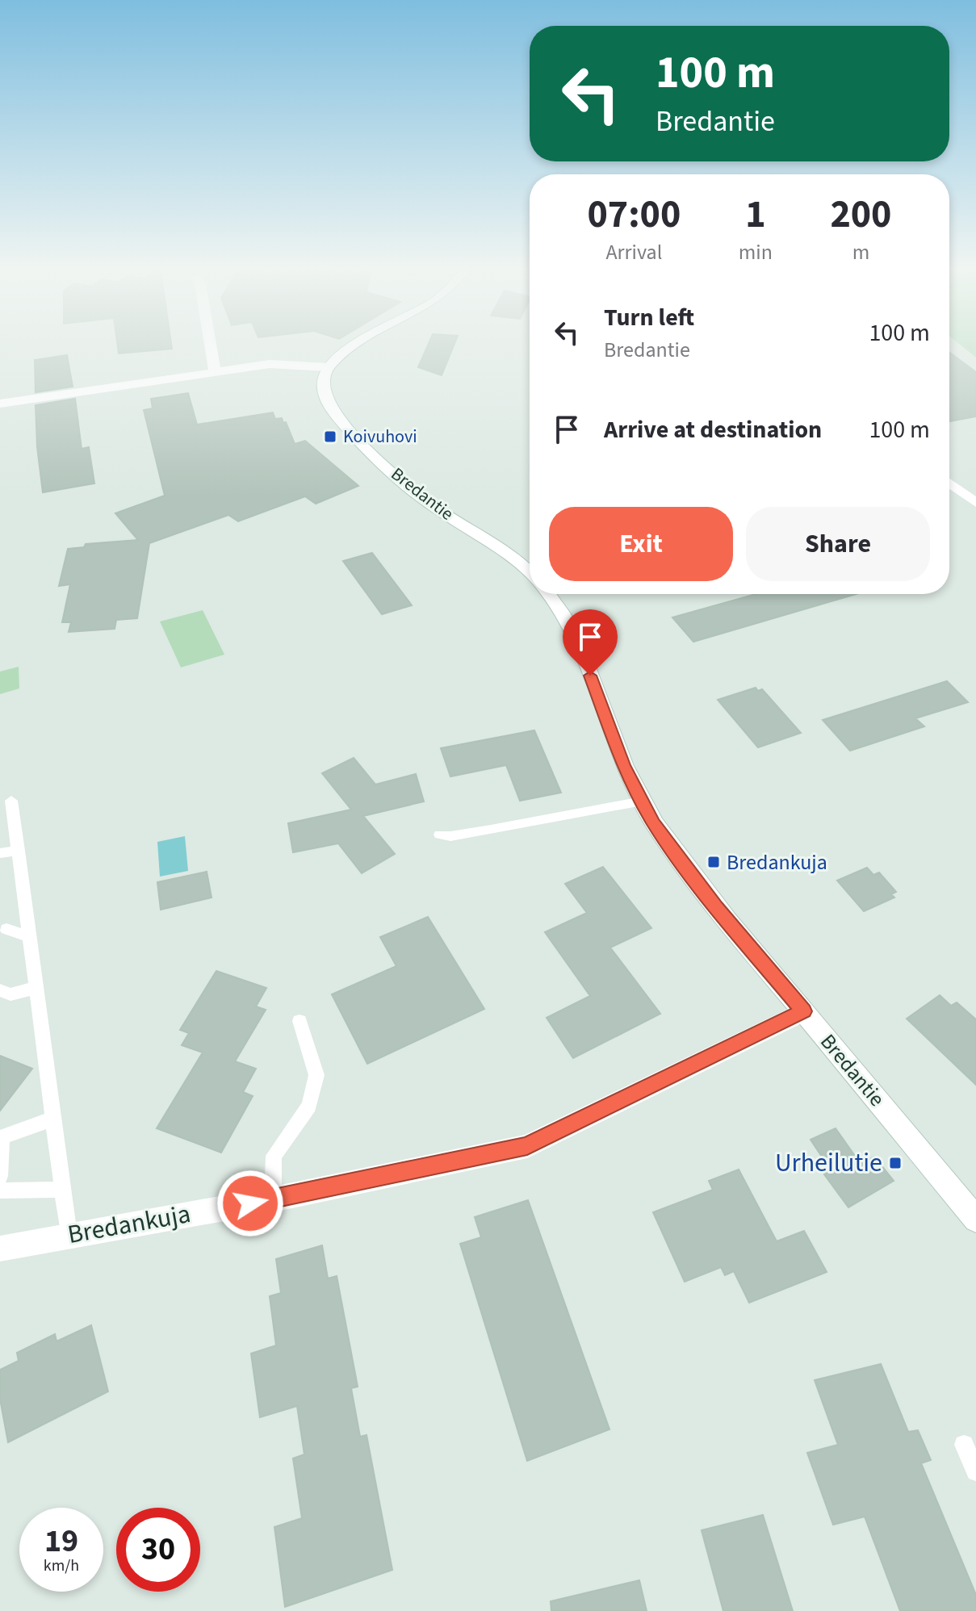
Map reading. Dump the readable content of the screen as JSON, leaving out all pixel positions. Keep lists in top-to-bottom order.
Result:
{
  "streets": {
    "street": ["Bredantie", "Bredankuja"]
  },
  "crossings": [
    ["Bredantie", "Bredankuja"]
  ],
  "places": {
    "transit": ["Koivuhovi", "Bredankuja", "Urheilutie"]
  },
  "page": {
    "turn": ["100 m", "Bredantie"],
    "eta": [
      "07:00",
      "Arrival",
      "1",
      "min",
      "200",
      "m"
    ],
    "list": [
      {
        "name": "Turn left",
        "note": "Bredantie",
        "value": "100 m"
      },
      {
        "name": "Arrive at destination",
        "value": "100 m"
      }
    ],
    "buttons": ["Exit", "Share"],
    "speed": "19 km/h",
    "limit": "30"
  }
}
